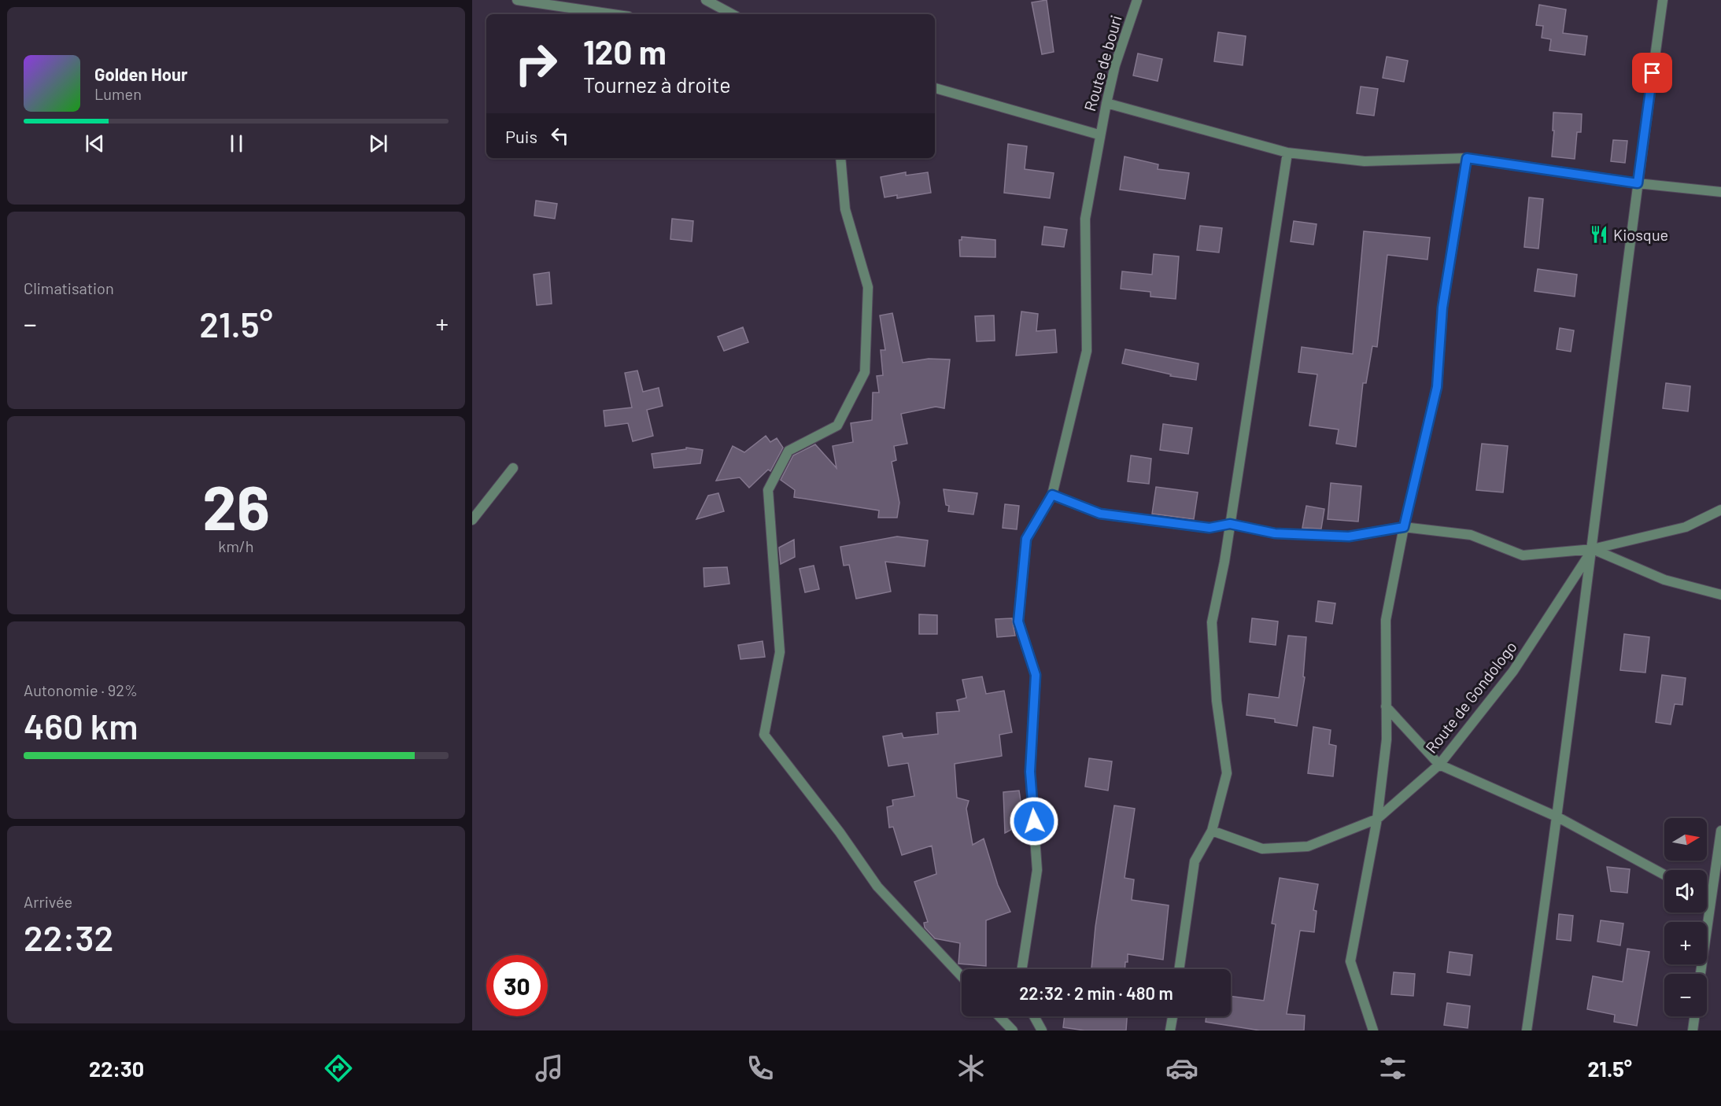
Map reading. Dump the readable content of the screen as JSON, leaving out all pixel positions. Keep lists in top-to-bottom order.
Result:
{
  "streets": {
    "street": ["Route de bouri", "Route de Gondologo"]
  },
  "places": {
    "restaurant": ["Kiosque"]
  },
  "north": "right",
  "page": {
    "turn": ["120 m", "Tournez à droite"],
    "song": ["Golden Hour", "Lumen"],
    "then": "Puis",
    "tile": [
      "Climatisation",
      ["26", "km/h"],
      ["Autonomie · 92%", "460 km"],
      ["Arrivée", "22:32"]
    ],
    "heat": ["−", "21.5°", "+"],
    "map_buttons": ["+", "−"],
    "limit": "30",
    "trip": "22:32 · 2 min · 480 m",
    "tabs": ["22:30", "21.5°"]
  }
}
